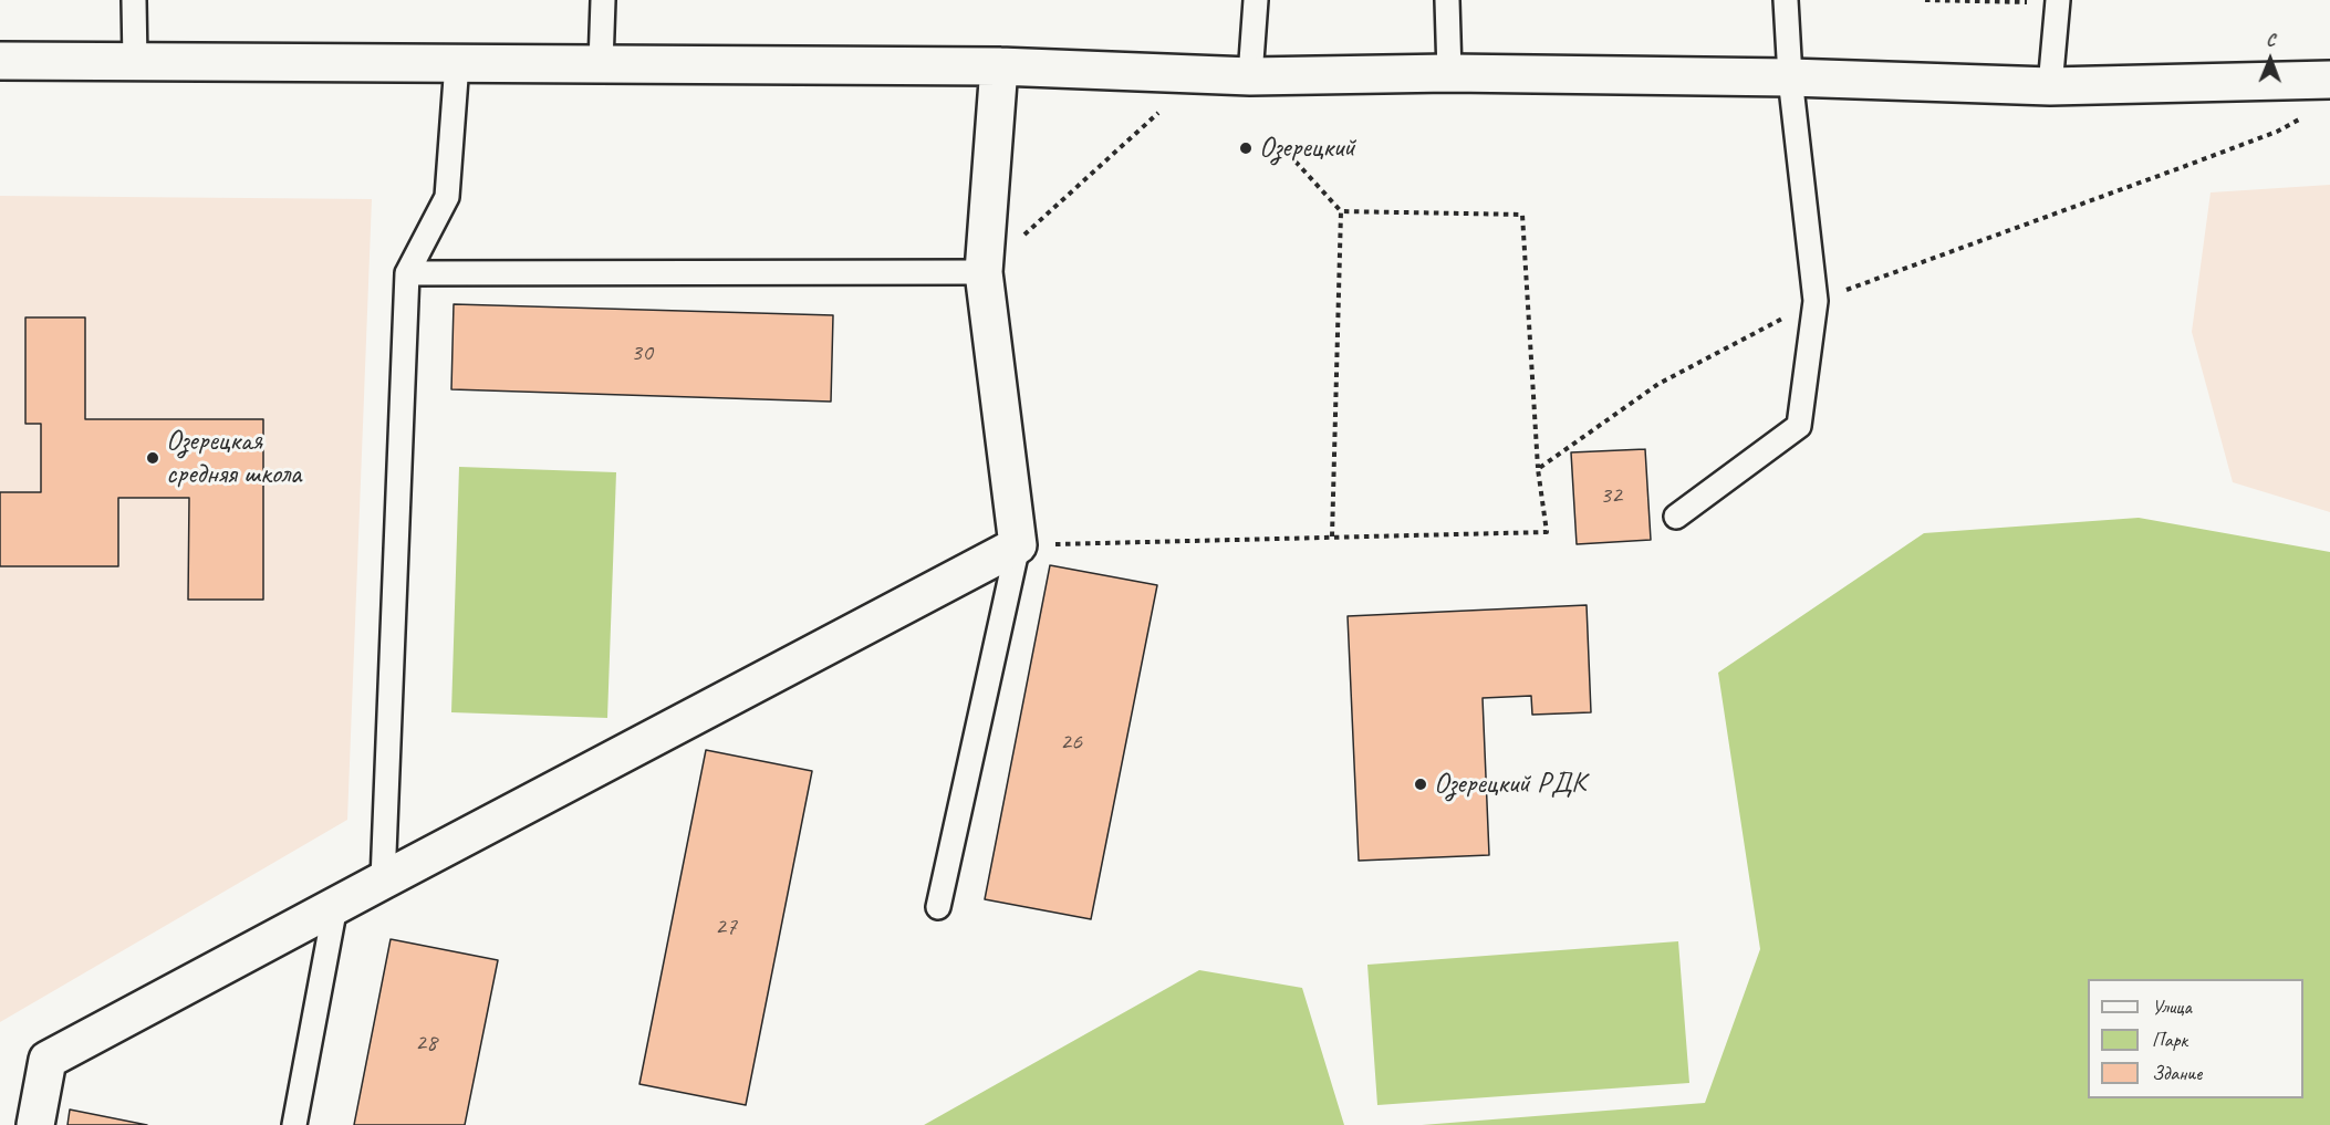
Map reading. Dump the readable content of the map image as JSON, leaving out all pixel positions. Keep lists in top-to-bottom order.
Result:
{
  "places": ["Озерецкий", "Озерецкая средняя школа", "Озерецкий РДК"],
  "house_numbers": [
    "30",
    "32",
    "26",
    "27",
    "28"
  ],
  "legend": ["Улица", "Парк", "Здание"],
  "north": "top"
}
